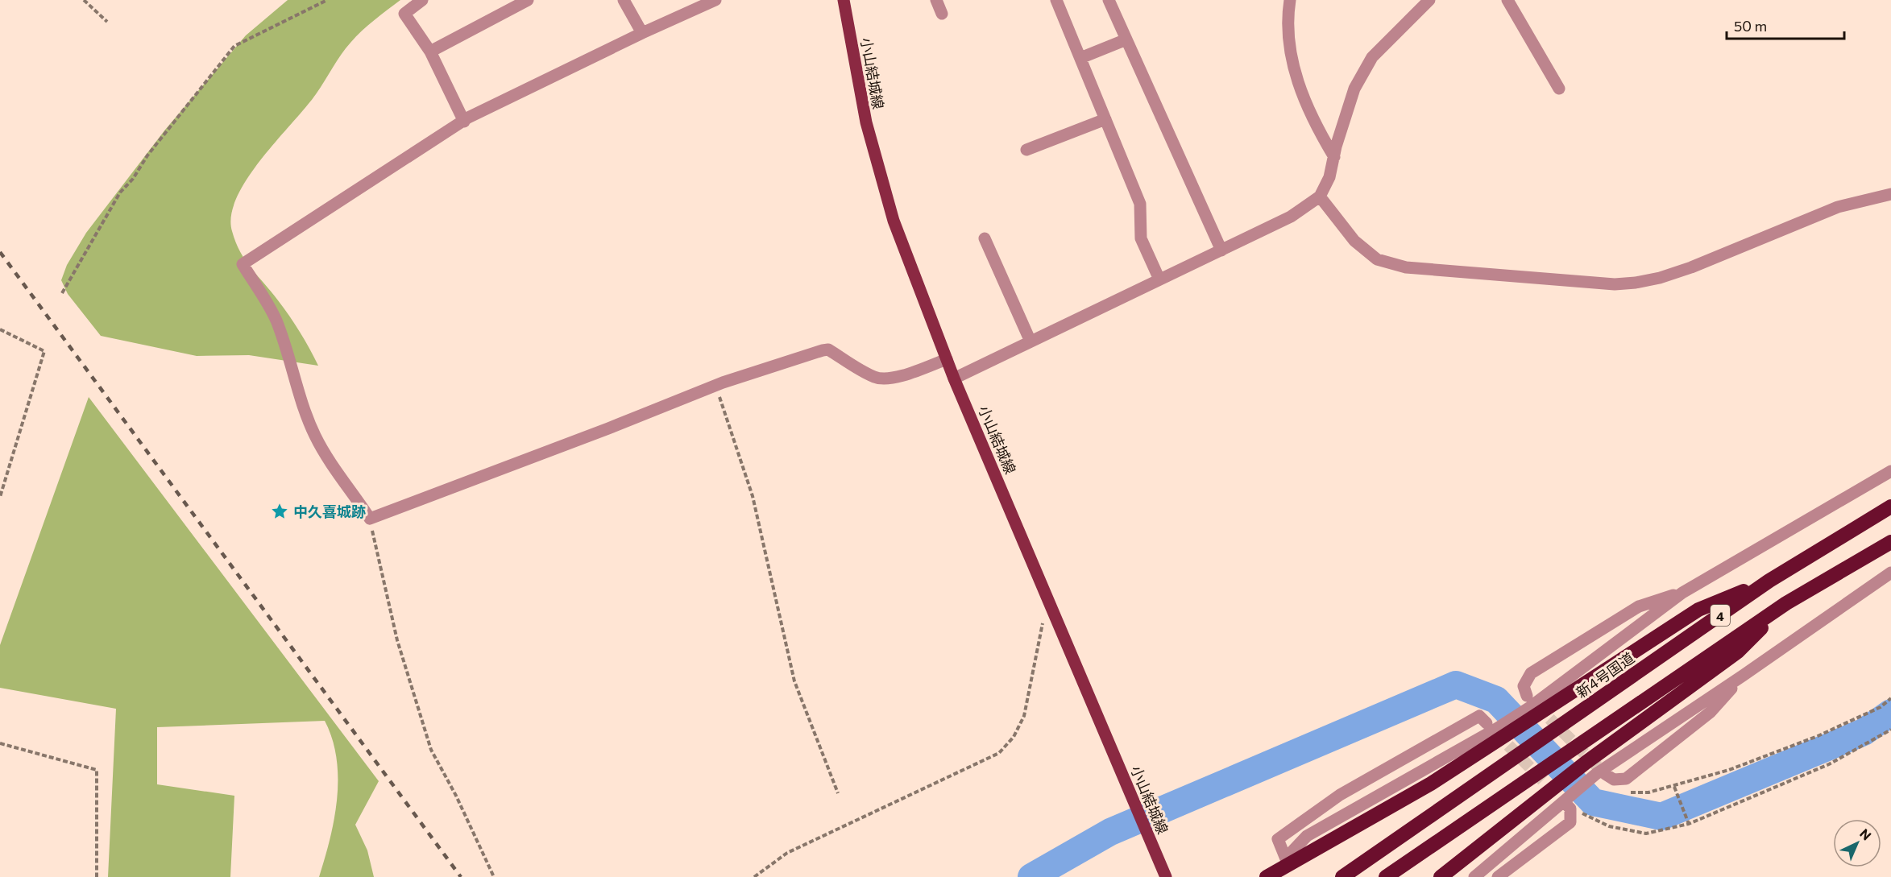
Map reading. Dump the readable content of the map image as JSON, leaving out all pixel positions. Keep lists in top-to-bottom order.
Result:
{
  "streets": {
    "highway": ["4", "新4号国道"],
    "main road": ["小山結城線"]
  },
  "places": {
    "place": ["中久喜城跡"]
  },
  "scale_bar": "50 m",
  "north": "top right"
}
